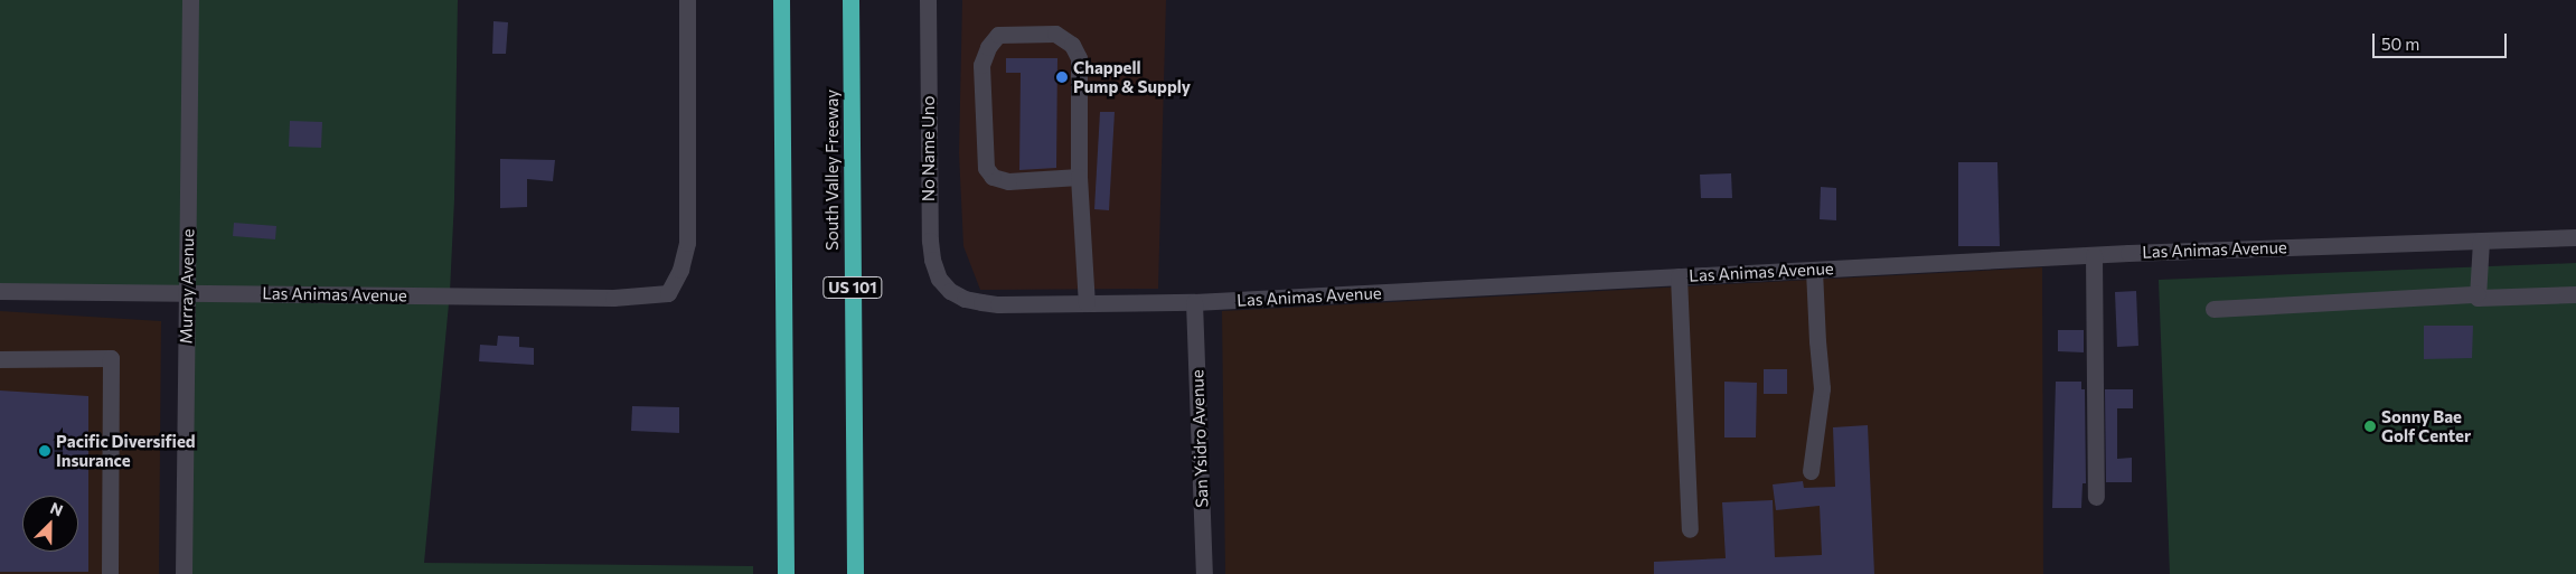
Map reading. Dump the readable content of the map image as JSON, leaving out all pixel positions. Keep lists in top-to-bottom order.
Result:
{
  "streets": {
    "highway": ["South Valley Freeway", "US 101"],
    "street": [
      "No Name Uno",
      "Las Animas Avenue",
      "Murray Avenue",
      "San Ysidro Avenue"
    ]
  },
  "crossings": [
    ["No Name Uno", "Las Animas Avenue"],
    ["Las Animas Avenue", "Murray Avenue"],
    ["Las Animas Avenue", "San Ysidro Avenue"]
  ],
  "places": ["Chappell Pump & Supply", "Sonny Bae Golf Center", "Pacific Diversified Insurance"],
  "scale_bar": "50 m",
  "north": "top right"
}
